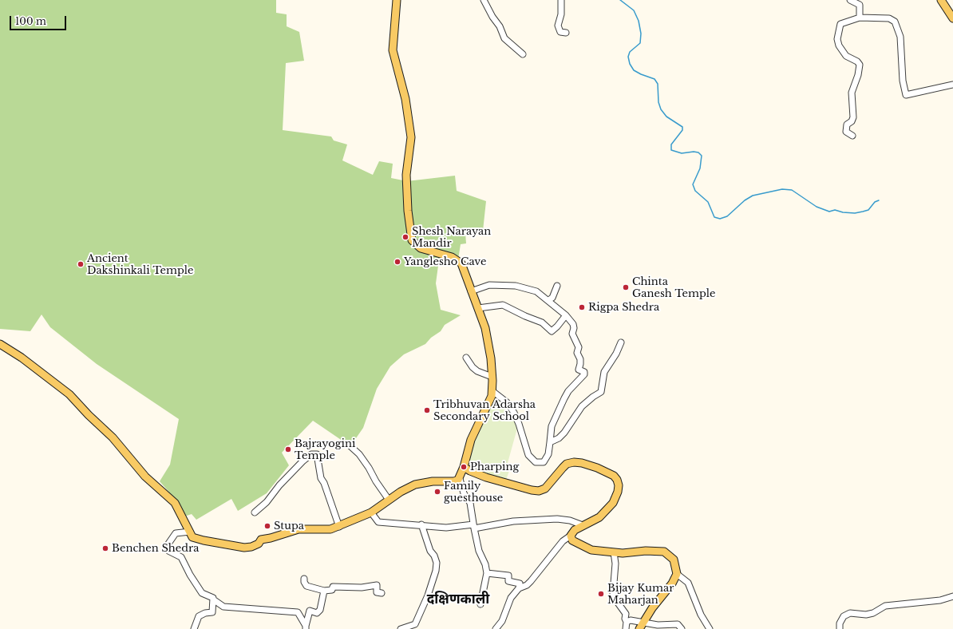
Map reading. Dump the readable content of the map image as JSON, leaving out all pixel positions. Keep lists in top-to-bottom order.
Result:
{
  "districts": ["दक्षि‍णकाली"],
  "places": [
    "Shesh Narayan Mandir",
    "Yanglesho Cave",
    "Ancient Dakshinkali Temple",
    "Chinta Ganesh Temple",
    "Rigpa Shedra",
    "Tribhuvan Adarsha Secondary School",
    "Bajrayogini Temple",
    "Pharping",
    "Family guesthouse",
    "Stupa",
    "Benchen Shedra",
    "Bijay Kumar Maharjan"
  ],
  "scale_bar": "100 m"
}
